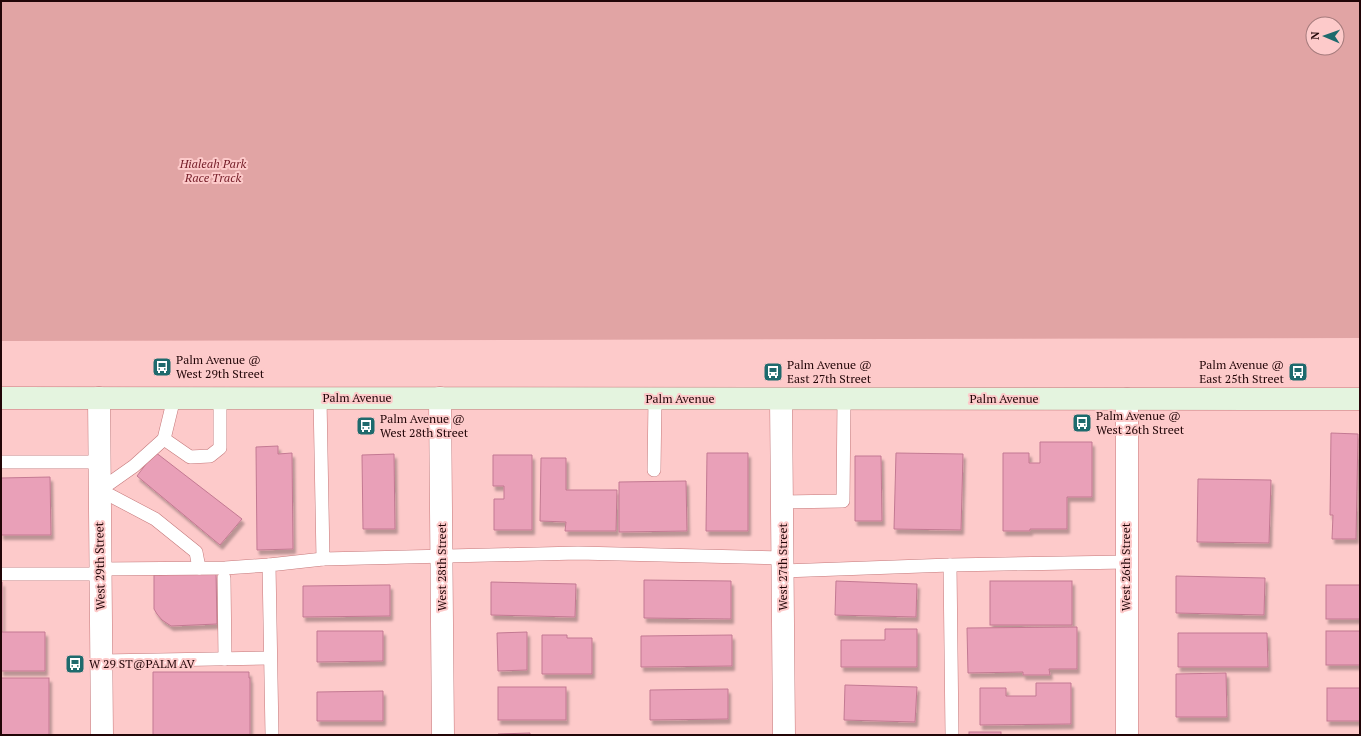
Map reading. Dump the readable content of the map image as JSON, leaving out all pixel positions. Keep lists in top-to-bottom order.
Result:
{
  "streets": {
    "main road": ["Palm Avenue"],
    "street": [
      "West 29th Street",
      "West 28th Street",
      "West 27th Street",
      "West 26th Street"
    ]
  },
  "crossings": [
    ["Palm Avenue", "West 29th Street"],
    ["Palm Avenue", "West 28th Street"],
    ["Palm Avenue", "West 27th Street"],
    ["Palm Avenue", "West 26th Street"]
  ],
  "parks": ["Hialeah Park Race Track"],
  "places": {
    "bus stop": [
      "Palm Avenue @ West 29th Street",
      "Palm Avenue @ East 27th Street",
      "Palm Avenue @ East 25th Street",
      "Palm Avenue @ West 26th Street",
      "Palm Avenue @ West 28th Street",
      "W 29 ST@PALM AV"
    ]
  },
  "north": "left"
}
